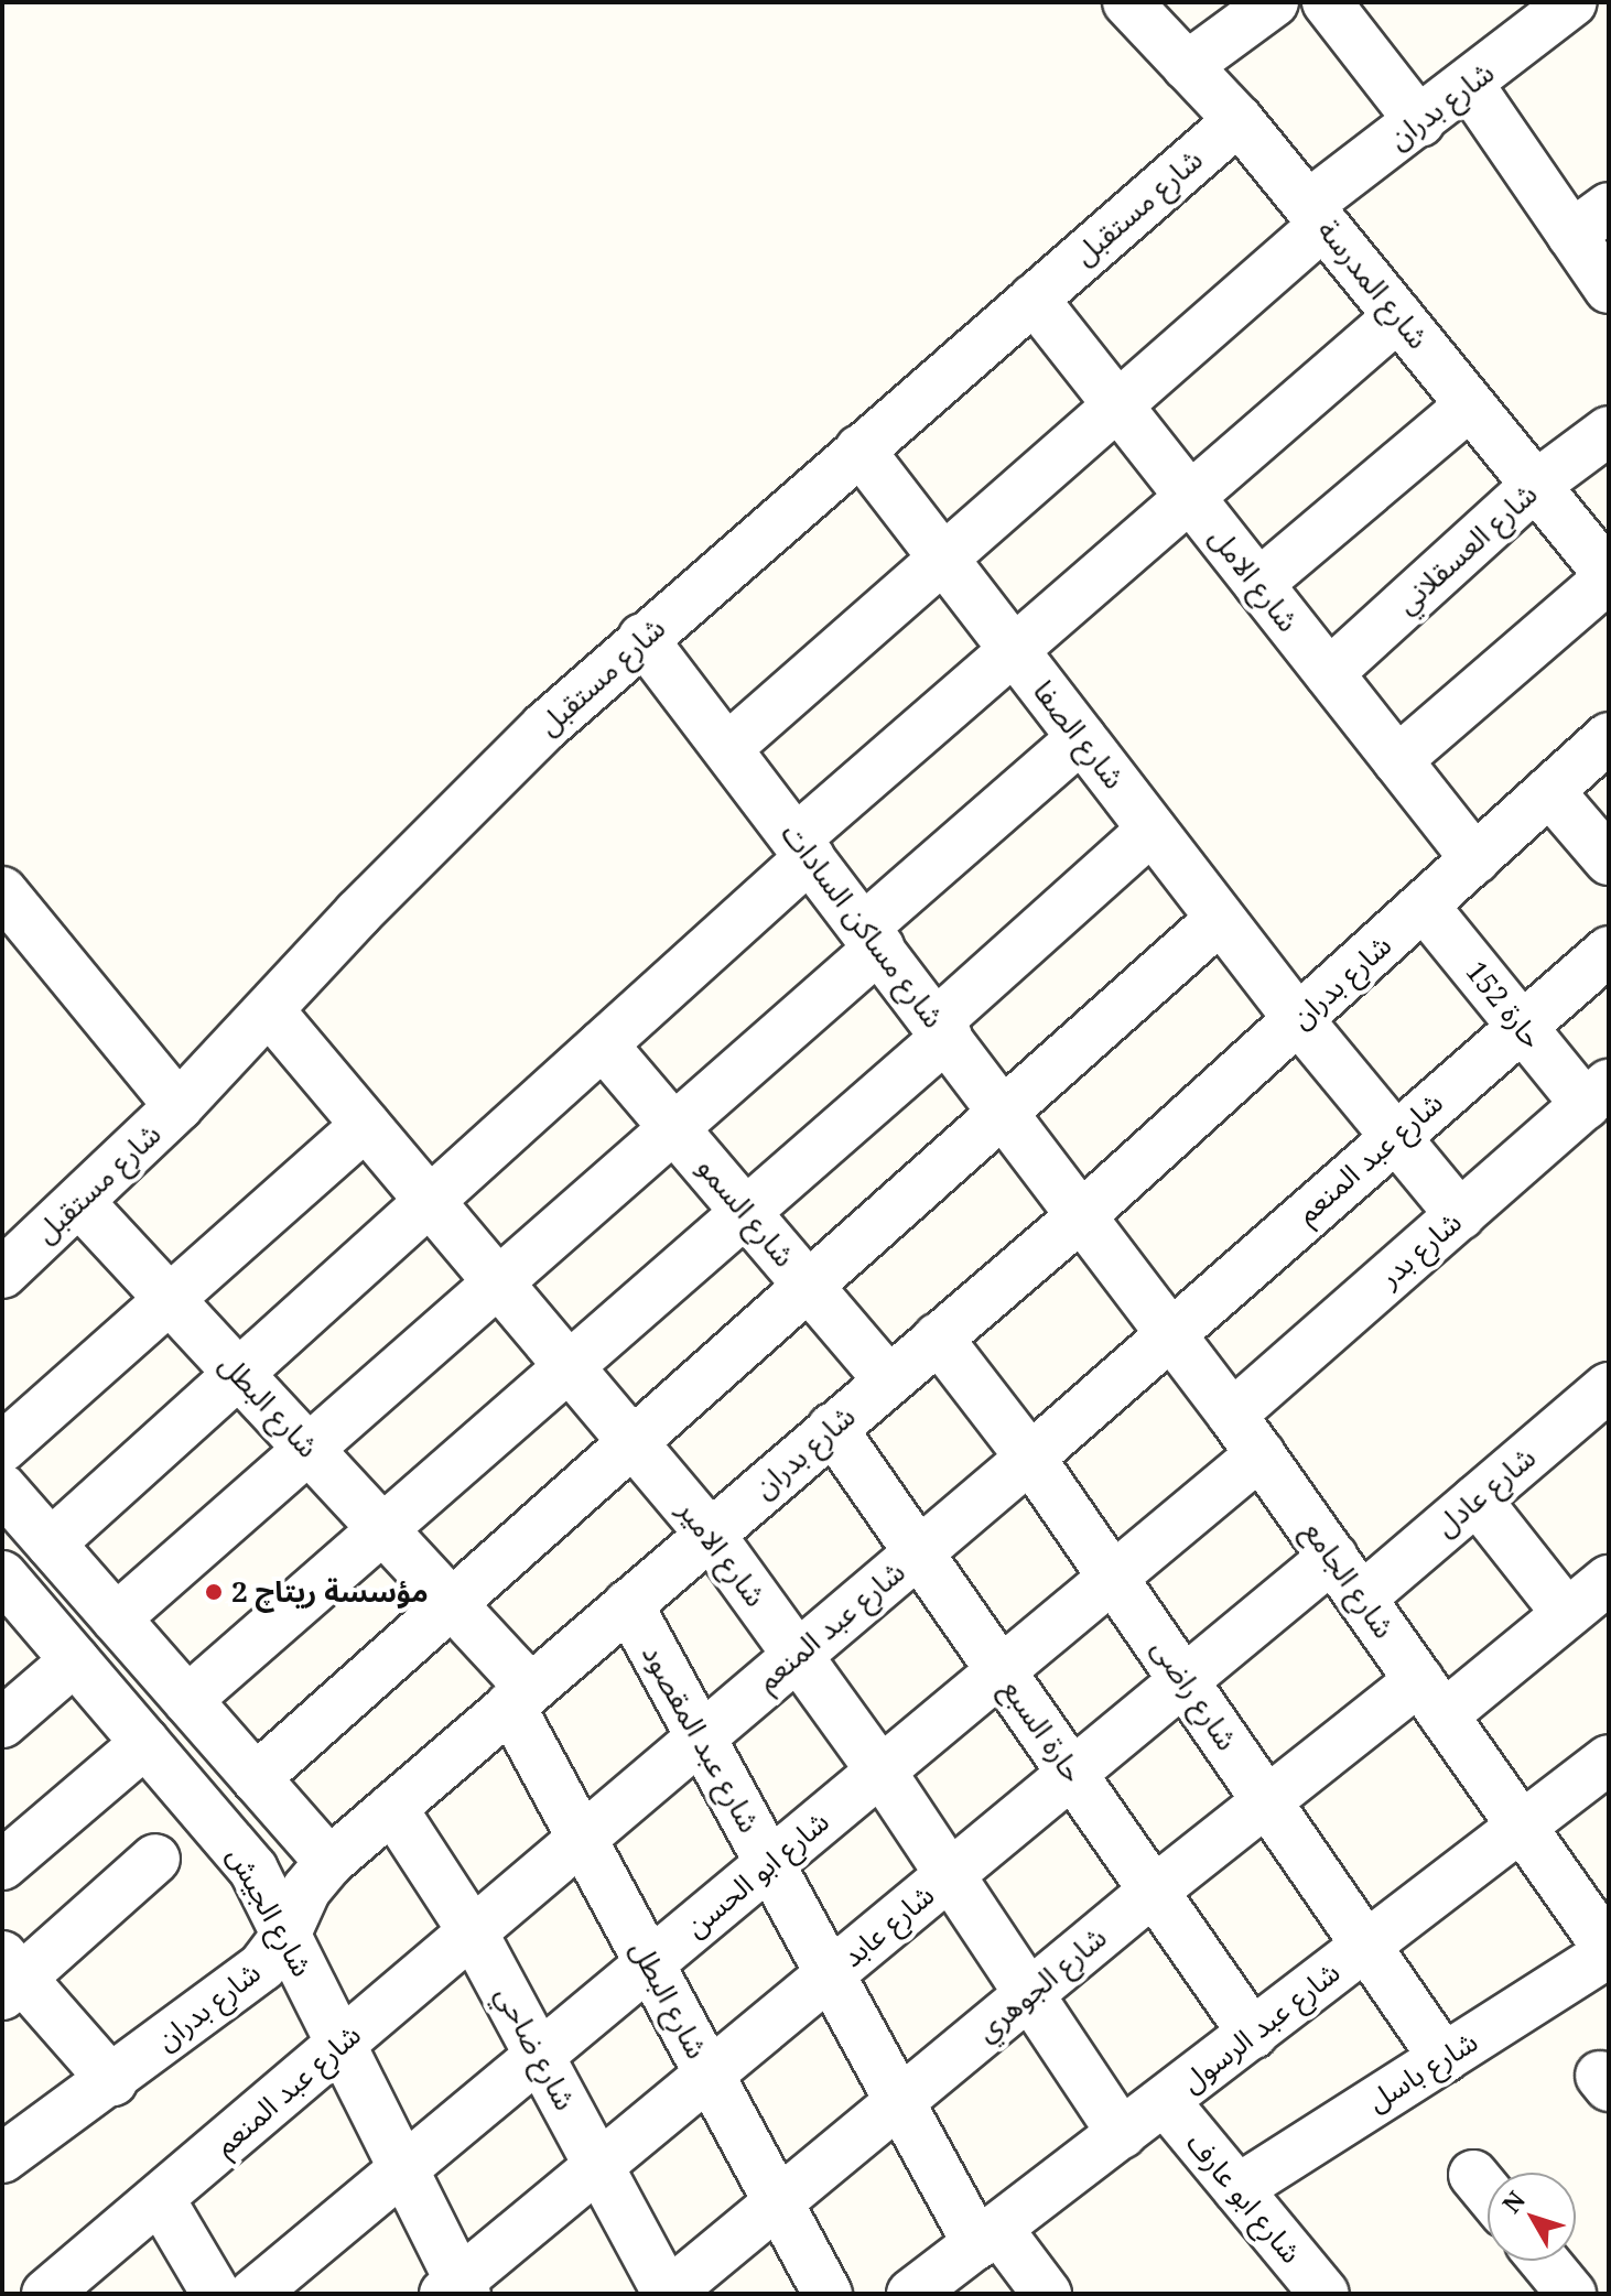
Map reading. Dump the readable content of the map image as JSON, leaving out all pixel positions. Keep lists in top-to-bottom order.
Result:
{
  "streets": {
    "street": [
      "شارع بدران",
      "شارع مستقبل",
      "شارع المدرسة",
      "شارع العسقلاني",
      "شارع الامل",
      "شارع الصفا",
      "شارع مساكن السادات",
      "حارة 152",
      "شارع عبد المنعم",
      "شارع السمو",
      "شارع بدر",
      "شارع البطل",
      "شارع عادل",
      "شارع الامير",
      "شارع الجامع",
      "شارع راضى",
      "حارة السبع",
      "شارع عبد المقصود",
      "شارع ابو الحسن",
      "شارع الجيش",
      "شارع عابد",
      "شارع الجوهري",
      "شارع عبد الرسول",
      "شارع ضاحي",
      "شارع باسل",
      "شارع ابو عارف"
    ]
  },
  "crossings": [
    ["شارع بدران", "شارع المدرسة"],
    ["شارع بدران", "شارع الامل"],
    ["شارع بدران", "شارع الصفا"],
    ["شارع بدران", "شارع مساكن السادات"],
    ["شارع بدران", "حارة 152"],
    ["شارع بدران", "شارع السمو"],
    ["شارع بدران", "شارع البطل"],
    ["شارع بدران", "شارع الامير"],
    ["شارع بدران", "شارع الجامع"],
    ["شارع بدران", "شارع راضى"],
    ["شارع بدران", "حارة السبع"],
    ["شارع بدران", "شارع عبد المقصود"],
    ["شارع بدران", "شارع الجيش"],
    ["شارع بدران", "شارع ضاحي"],
    ["شارع مستقبل", "شارع المدرسة"],
    ["شارع مستقبل", "شارع الامل"],
    ["شارع مستقبل", "شارع الصفا"],
    ["شارع مستقبل", "شارع مساكن السادات"],
    ["شارع مستقبل", "شارع البطل"],
    ["شارع مستقبل", "شارع الامير"],
    ["شارع المدرسة", "شارع العسقلاني"],
    ["شارع العسقلاني", "شارع الامل"],
    ["شارع الصفا", "شارع عبد المنعم"],
    ["شارع الصفا", "شارع بدر"],
    ["شارع مساكن السادات", "شارع الجامع"],
    ["حارة 152", "شارع عبد المنعم"],
    ["حارة 152", "شارع بدر"],
    ["شارع عبد المنعم", "شارع البطل"],
    ["شارع عبد المنعم", "شارع الامير"],
    ["شارع عبد المنعم", "شارع الجامع"],
    ["شارع عبد المنعم", "شارع راضى"],
    ["شارع عبد المنعم", "حارة السبع"],
    ["شارع عبد المنعم", "شارع عبد المقصود"],
    ["شارع عبد المنعم", "شارع الجيش"],
    ["شارع عبد المنعم", "شارع ضاحي"],
    ["شارع بدر", "شارع الجامع"],
    ["شارع البطل", "شارع ابو الحسن"],
    ["شارع البطل", "شارع عابد"],
    ["شارع البطل", "شارع الجوهري"],
    ["شارع عادل", "شارع الجامع"],
    ["شارع الامير", "شارع ابو الحسن"],
    ["شارع الامير", "شارع عابد"],
    ["شارع الامير", "شارع الجوهري"],
    ["شارع الامير", "شارع عبد الرسول"],
    ["شارع الجامع", "شارع ابو الحسن"],
    ["شارع الجامع", "شارع عابد"],
    ["شارع الجامع", "شارع الجوهري"],
    ["شارع الجامع", "شارع عبد الرسول"],
    ["شارع الجامع", "شارع باسل"],
    ["شارع راضى", "شارع ابو الحسن"],
    ["شارع راضى", "شارع عابد"],
    ["شارع راضى", "شارع الجوهري"],
    ["شارع راضى", "شارع عبد الرسول"],
    ["شارع راضى", "شارع باسل"],
    ["حارة السبع", "شارع ابو الحسن"],
    ["حارة السبع", "شارع عابد"],
    ["حارة السبع", "شارع الجوهري"],
    ["حارة السبع", "شارع عبد الرسول"],
    ["شارع عبد المقصود", "شارع ابو الحسن"],
    ["شارع عبد المقصود", "شارع عابد"],
    ["شارع عبد المقصود", "شارع الجوهري"],
    ["شارع عبد المقصود", "شارع عبد الرسول"],
    ["شارع ابو الحسن", "شارع الجيش"],
    ["شارع ابو الحسن", "شارع ضاحي"],
    ["شارع الجيش", "شارع عابد"],
    ["شارع عابد", "شارع ضاحي"],
    ["شارع الجوهري", "شارع ضاحي"],
    ["شارع عبد الرسول", "شارع ابو عارف"],
    ["شارع باسل", "شارع ابو عارف"]
  ],
  "places": ["مؤسسة ريتاچ 2"],
  "north": "top left"
}
